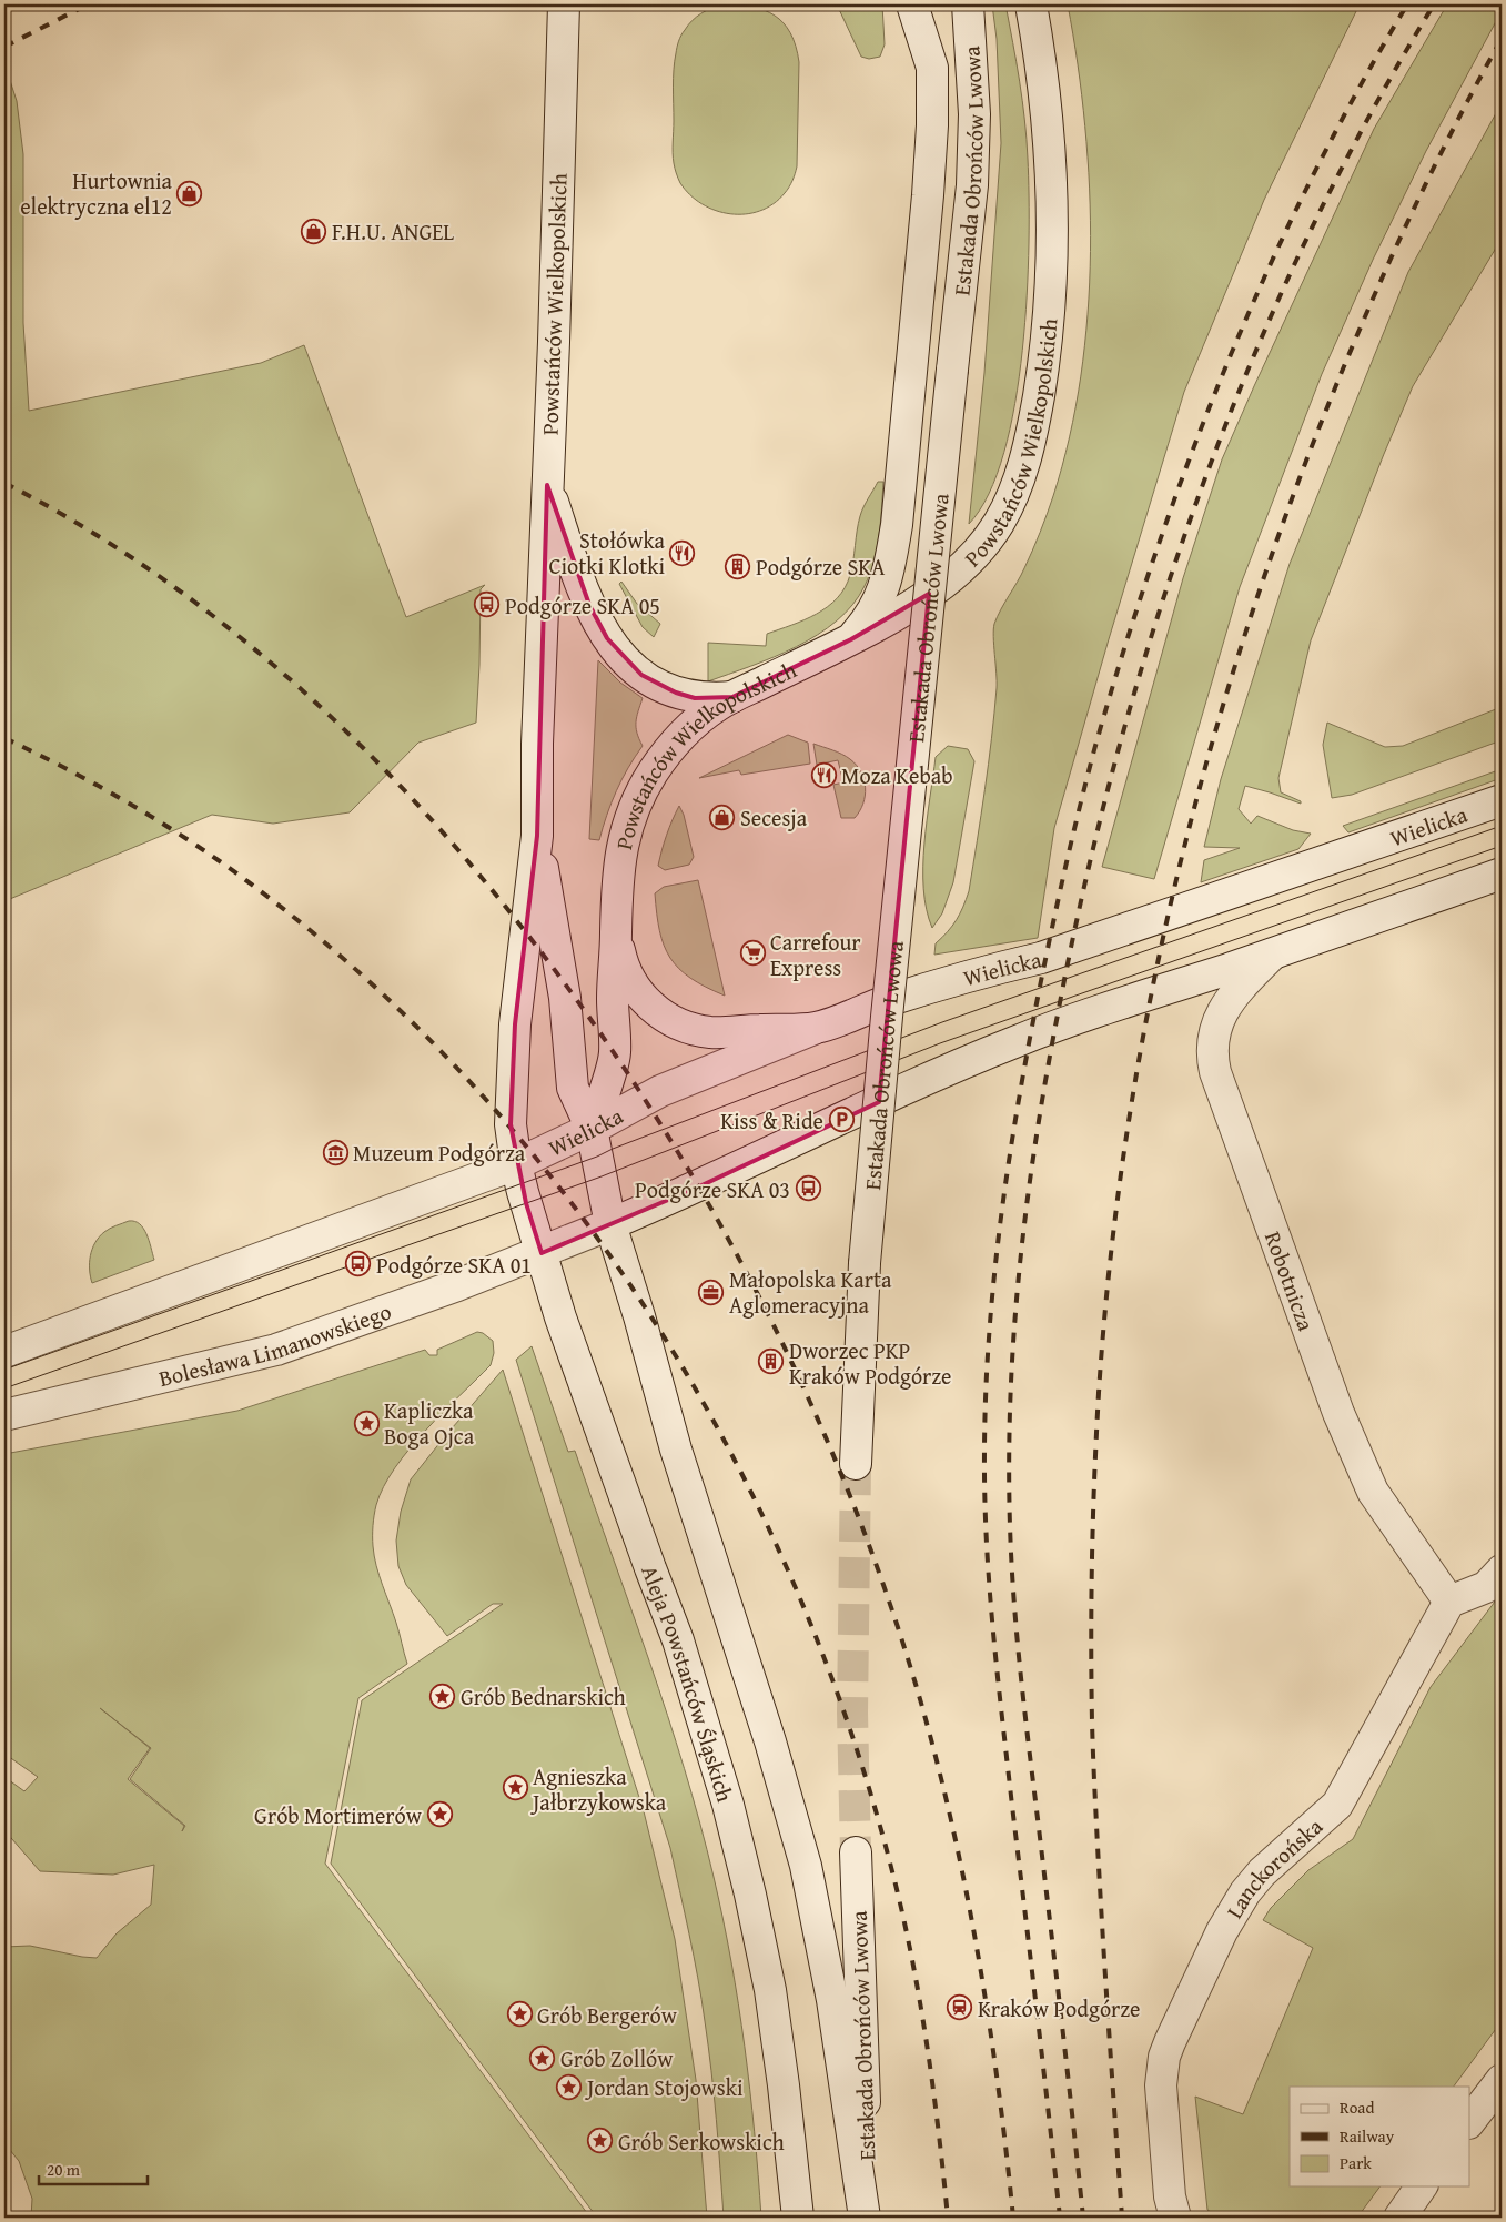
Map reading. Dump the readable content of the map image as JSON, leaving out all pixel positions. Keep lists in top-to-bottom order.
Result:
{
  "streets": {
    "main road": [
      "Estakada Obrońców Lwowa",
      "Powstańców Wielkopolskich",
      "Wielicka",
      "Robotnicza",
      "Bolesława Limanowskiego",
      "Aleja Powstańców Śląskich",
      "Lanckorońska"
    ]
  },
  "crossings": [
    ["Powstańców Wielkopolskich", "Wielicka"],
    ["Powstańców Wielkopolskich", "Aleja Powstańców Śląskich"],
    ["Wielicka", "Aleja Powstańców Śląskich"],
    ["Robotnicza", "Lanckorońska"],
    ["Bolesława Limanowskiego", "Aleja Powstańców Śląskich"]
  ],
  "places": {
    "shop": ["Hurtownia elektryczna el12", "F.H.U. ANGEL", "Secesja"],
    "restaurant": ["Stołówka Ciotki Klotki", "Moza Kebab"],
    "building": ["Podgórze SKA", "Dworzec PKP Kraków Podgórze"],
    "bus stop": ["Podgórze SKA 05", "Podgórze SKA 03", "Podgórze SKA 01"],
    "supermarket": ["Carrefour Express"],
    "parking": ["Kiss & Ride"],
    "museum": ["Muzeum Podgórza"],
    "office": ["Małopolska Karta Aglomeracyjna"],
    "place": [
      "Kapliczka Boga Ojca",
      "Grób Bednarskich",
      "Agnieszka Jałbrzykowska",
      "Grób Mortimerów",
      "Grób Bergerów",
      "Grób Zollów",
      "Jordan Stojowski",
      "Grób Serkowskich"
    ],
    "station": ["Kraków Podgórze"]
  },
  "legend": ["Road", "Railway", "Park"],
  "scale_bar": "20 m"
}
